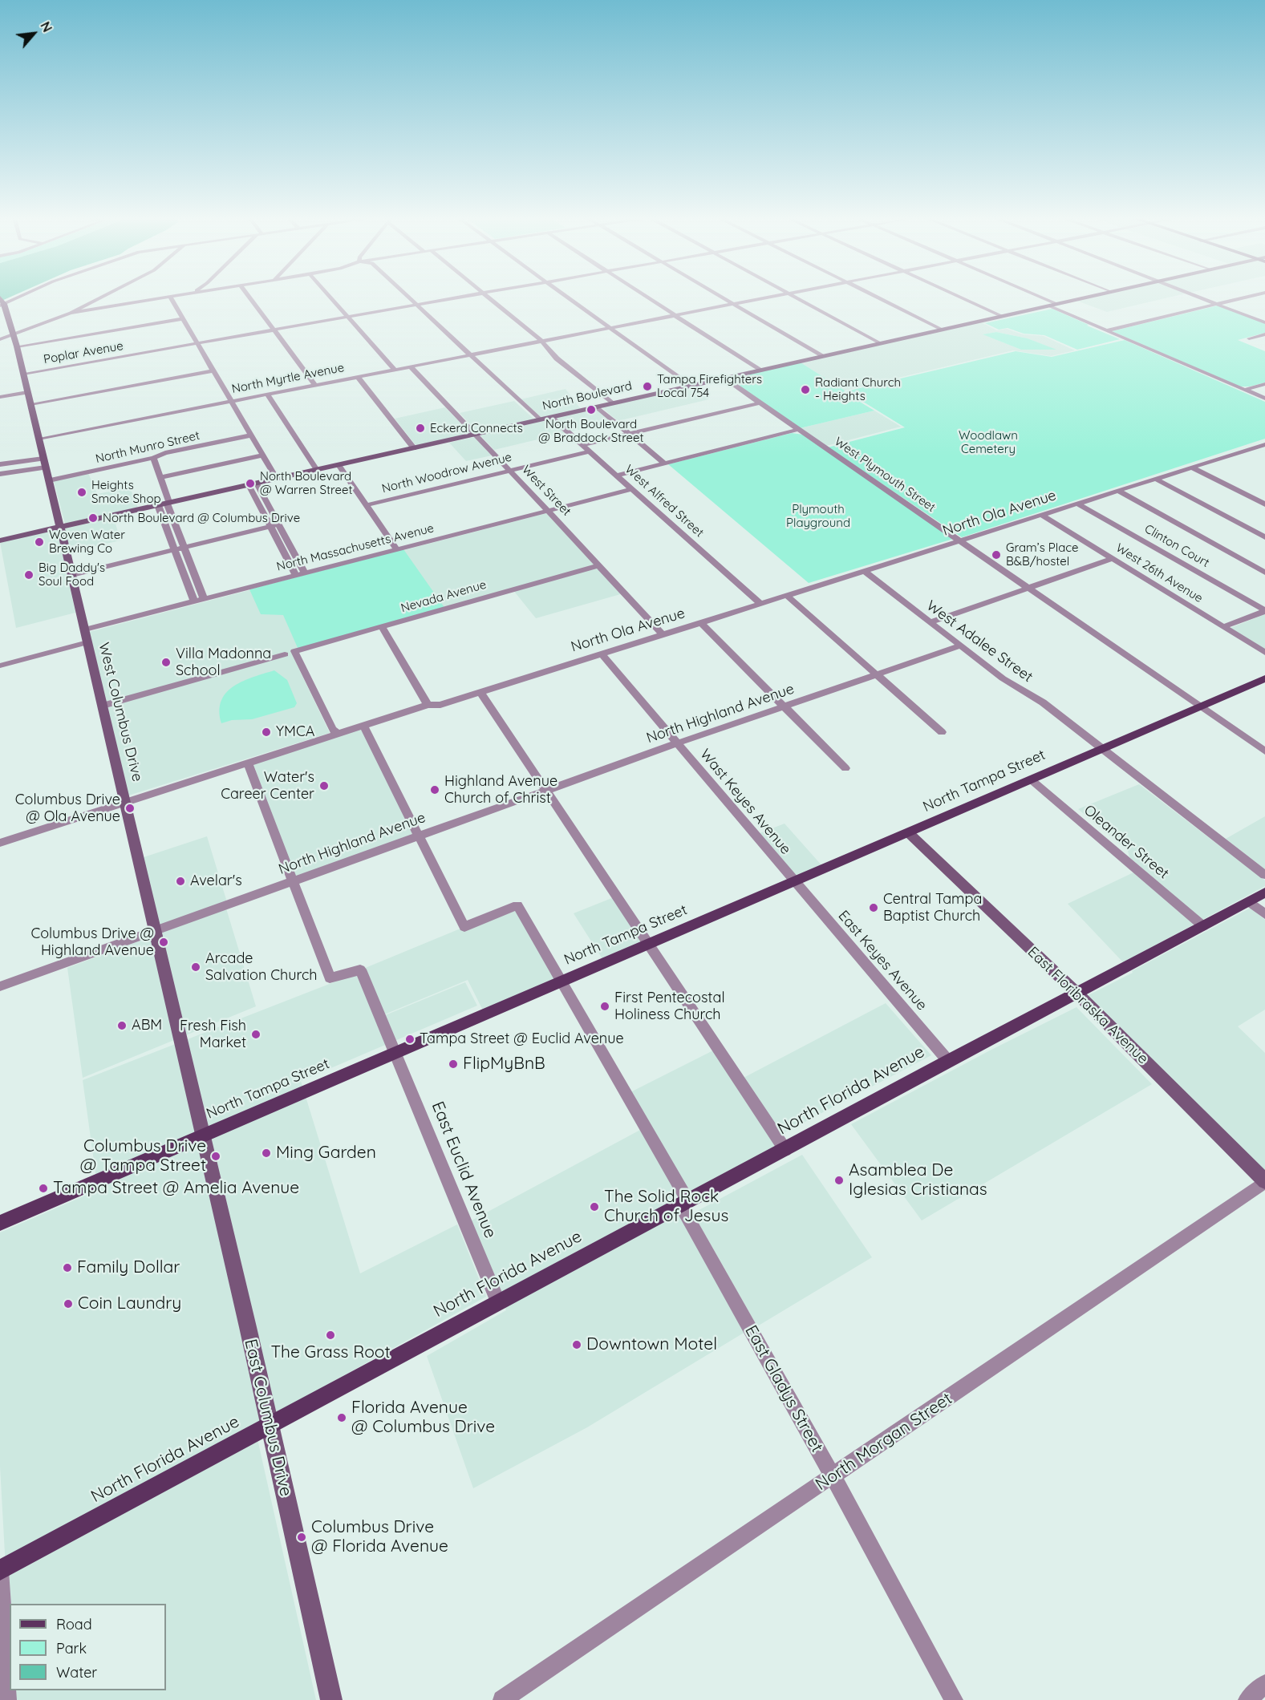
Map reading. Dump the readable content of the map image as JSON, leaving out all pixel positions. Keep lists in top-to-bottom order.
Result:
{
  "streets": {
    "main road": ["North Tampa Street", "North Florida Avenue"],
    "street": [
      "Poplar Avenue",
      "North Myrtle Avenue",
      "North Boulevard",
      "North Munro Street",
      "North Woodrow Avenue",
      "West Plymouth Street",
      "West Street",
      "West Alfred Street",
      "North Ola Avenue",
      "Clinton Court",
      "North Massachusetts Avenue",
      "West 26th Avenue",
      "Nevada Avenue",
      "West Adalee Street",
      "West Columbus Drive",
      "North Highland Avenue",
      "Wast Keyes Avenue",
      "Oleander Street",
      "East Keyes Avenue",
      "East Floribraska Avenue",
      "East Euclid Avenue",
      "East Gladys Street",
      "East Columbus Drive",
      "North Morgan Street"
    ]
  },
  "crossings": [
    ["Poplar Avenue", "West Columbus Drive"],
    ["North Myrtle Avenue", "West Street"],
    ["North Myrtle Avenue", "West Columbus Drive"],
    ["North Boulevard", "West Plymouth Street"],
    ["North Boulevard", "West Street"],
    ["North Boulevard", "West Alfred Street"],
    ["North Boulevard", "West Columbus Drive"],
    ["North Munro Street", "West Columbus Drive"],
    ["North Woodrow Avenue", "West Street"],
    ["North Woodrow Avenue", "West Alfred Street"],
    ["West Plymouth Street", "North Ola Avenue"],
    ["West Plymouth Street", "North Tampa Street"],
    ["West Street", "North Ola Avenue"],
    ["West Street", "North Massachusetts Avenue"],
    ["West Street", "Nevada Avenue"],
    ["West Alfred Street", "North Ola Avenue"],
    ["West Alfred Street", "North Massachusetts Avenue"],
    ["North Ola Avenue", "Clinton Court"],
    ["North Ola Avenue", "West 26th Avenue"],
    ["North Ola Avenue", "West Adalee Street"],
    ["North Ola Avenue", "West Columbus Drive"],
    ["North Ola Avenue", "Wast Keyes Avenue"],
    ["North Massachusetts Avenue", "West Columbus Drive"],
    ["Nevada Avenue", "West Columbus Drive"],
    ["West Adalee Street", "North Highland Avenue"],
    ["West Adalee Street", "North Tampa Street"],
    ["West Columbus Drive", "North Highland Avenue"],
    ["West Columbus Drive", "North Tampa Street"],
    ["West Columbus Drive", "East Columbus Drive"],
    ["North Highland Avenue", "Wast Keyes Avenue"],
    ["North Highland Avenue", "East Euclid Avenue"],
    ["North Highland Avenue", "East Gladys Street"],
    ["North Tampa Street", "Wast Keyes Avenue"],
    ["North Tampa Street", "Oleander Street"],
    ["North Tampa Street", "East Keyes Avenue"],
    ["North Tampa Street", "East Floribraska Avenue"],
    ["North Tampa Street", "East Euclid Avenue"],
    ["North Tampa Street", "East Gladys Street"],
    ["North Tampa Street", "East Columbus Drive"],
    ["Wast Keyes Avenue", "East Keyes Avenue"],
    ["Oleander Street", "North Florida Avenue"],
    ["East Keyes Avenue", "North Florida Avenue"],
    ["East Floribraska Avenue", "North Florida Avenue"],
    ["East Floribraska Avenue", "North Morgan Street"],
    ["North Florida Avenue", "East Euclid Avenue"],
    ["North Florida Avenue", "East Gladys Street"],
    ["North Florida Avenue", "East Columbus Drive"],
    ["East Gladys Street", "North Morgan Street"]
  ],
  "parks": ["Woodlawn Cemetery", "Plymouth Playground"],
  "places": [
    "Tampa Firefighters Local 754",
    "Radiant Church - Heights",
    "North Boulevard @ Braddock Street",
    "Eckerd Connects",
    "North Boulevard @ Warren Street",
    "Heights Smoke Shop",
    "North Boulevard @ Columbus Drive",
    "Woven Water Brewing Co",
    "Gram’s Place B&B/hostel",
    "Big Daddy's Soul Food",
    "Villa Madonna School",
    "YMCA",
    "Water's Career Center",
    "Highland Avenue Church of Christ",
    "Columbus Drive @ Ola Avenue",
    "Avelar's",
    "Central Tampa Baptist Church",
    "Columbus Drive @ Highland Avenue",
    "Arcade Salvation Church",
    "First Pentecostal Holiness Church",
    "ABM",
    "Fresh Fish Market",
    "Tampa Street @ Euclid Avenue",
    "FlipMyBnB",
    "Ming Garden",
    "Columbus Drive @ Tampa Street",
    "Asamblea De Iglesias Cristianas",
    "Tampa Street @ Amelia Avenue",
    "The Solid Rock Church of Jesus",
    "Family Dollar",
    "Coin Laundry",
    "The Grass Root",
    "Downtown Motel",
    "Florida Avenue @ Columbus Drive",
    "Columbus Drive @ Florida Avenue"
  ],
  "legend": ["Road", "Park", "Water"],
  "north": "top right"
}
